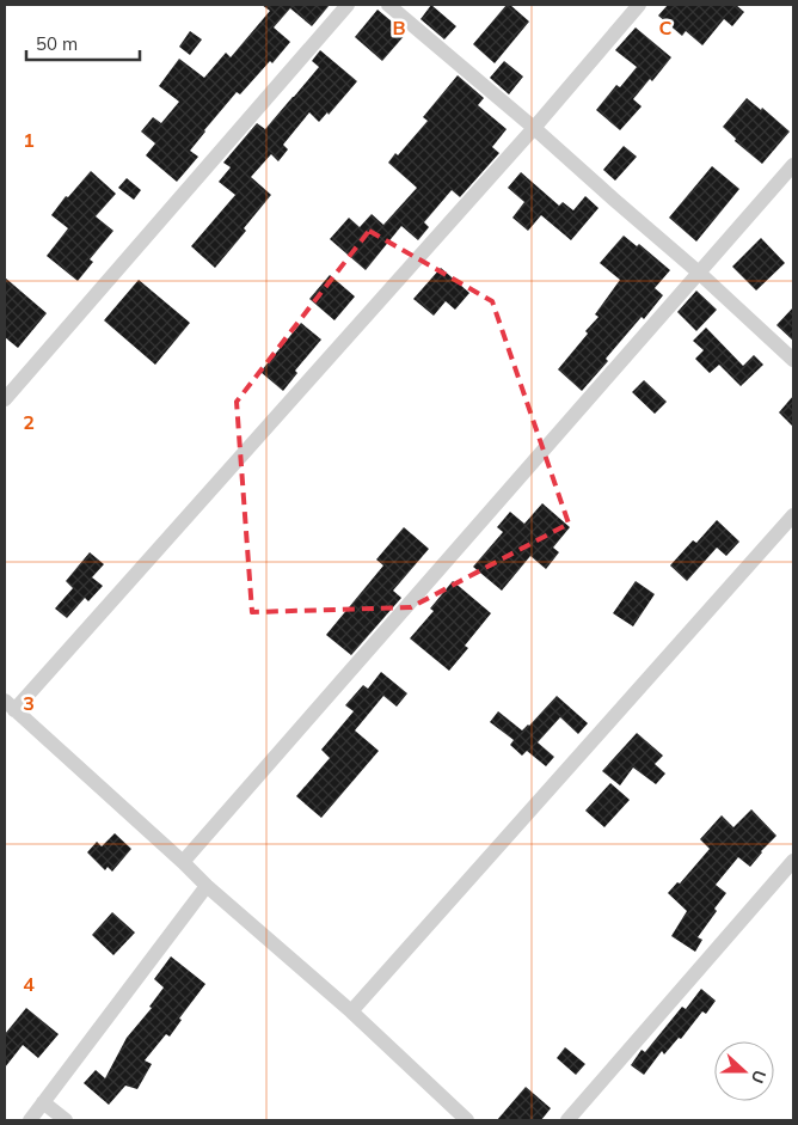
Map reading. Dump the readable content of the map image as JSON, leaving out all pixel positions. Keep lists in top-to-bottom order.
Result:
{
  "scale_bar": "50 m",
  "north": "right",
  "grid": {
    "columns": ["B", "C"],
    "rows": [
      "1",
      "2",
      "3",
      "4"
    ]
  }
}
